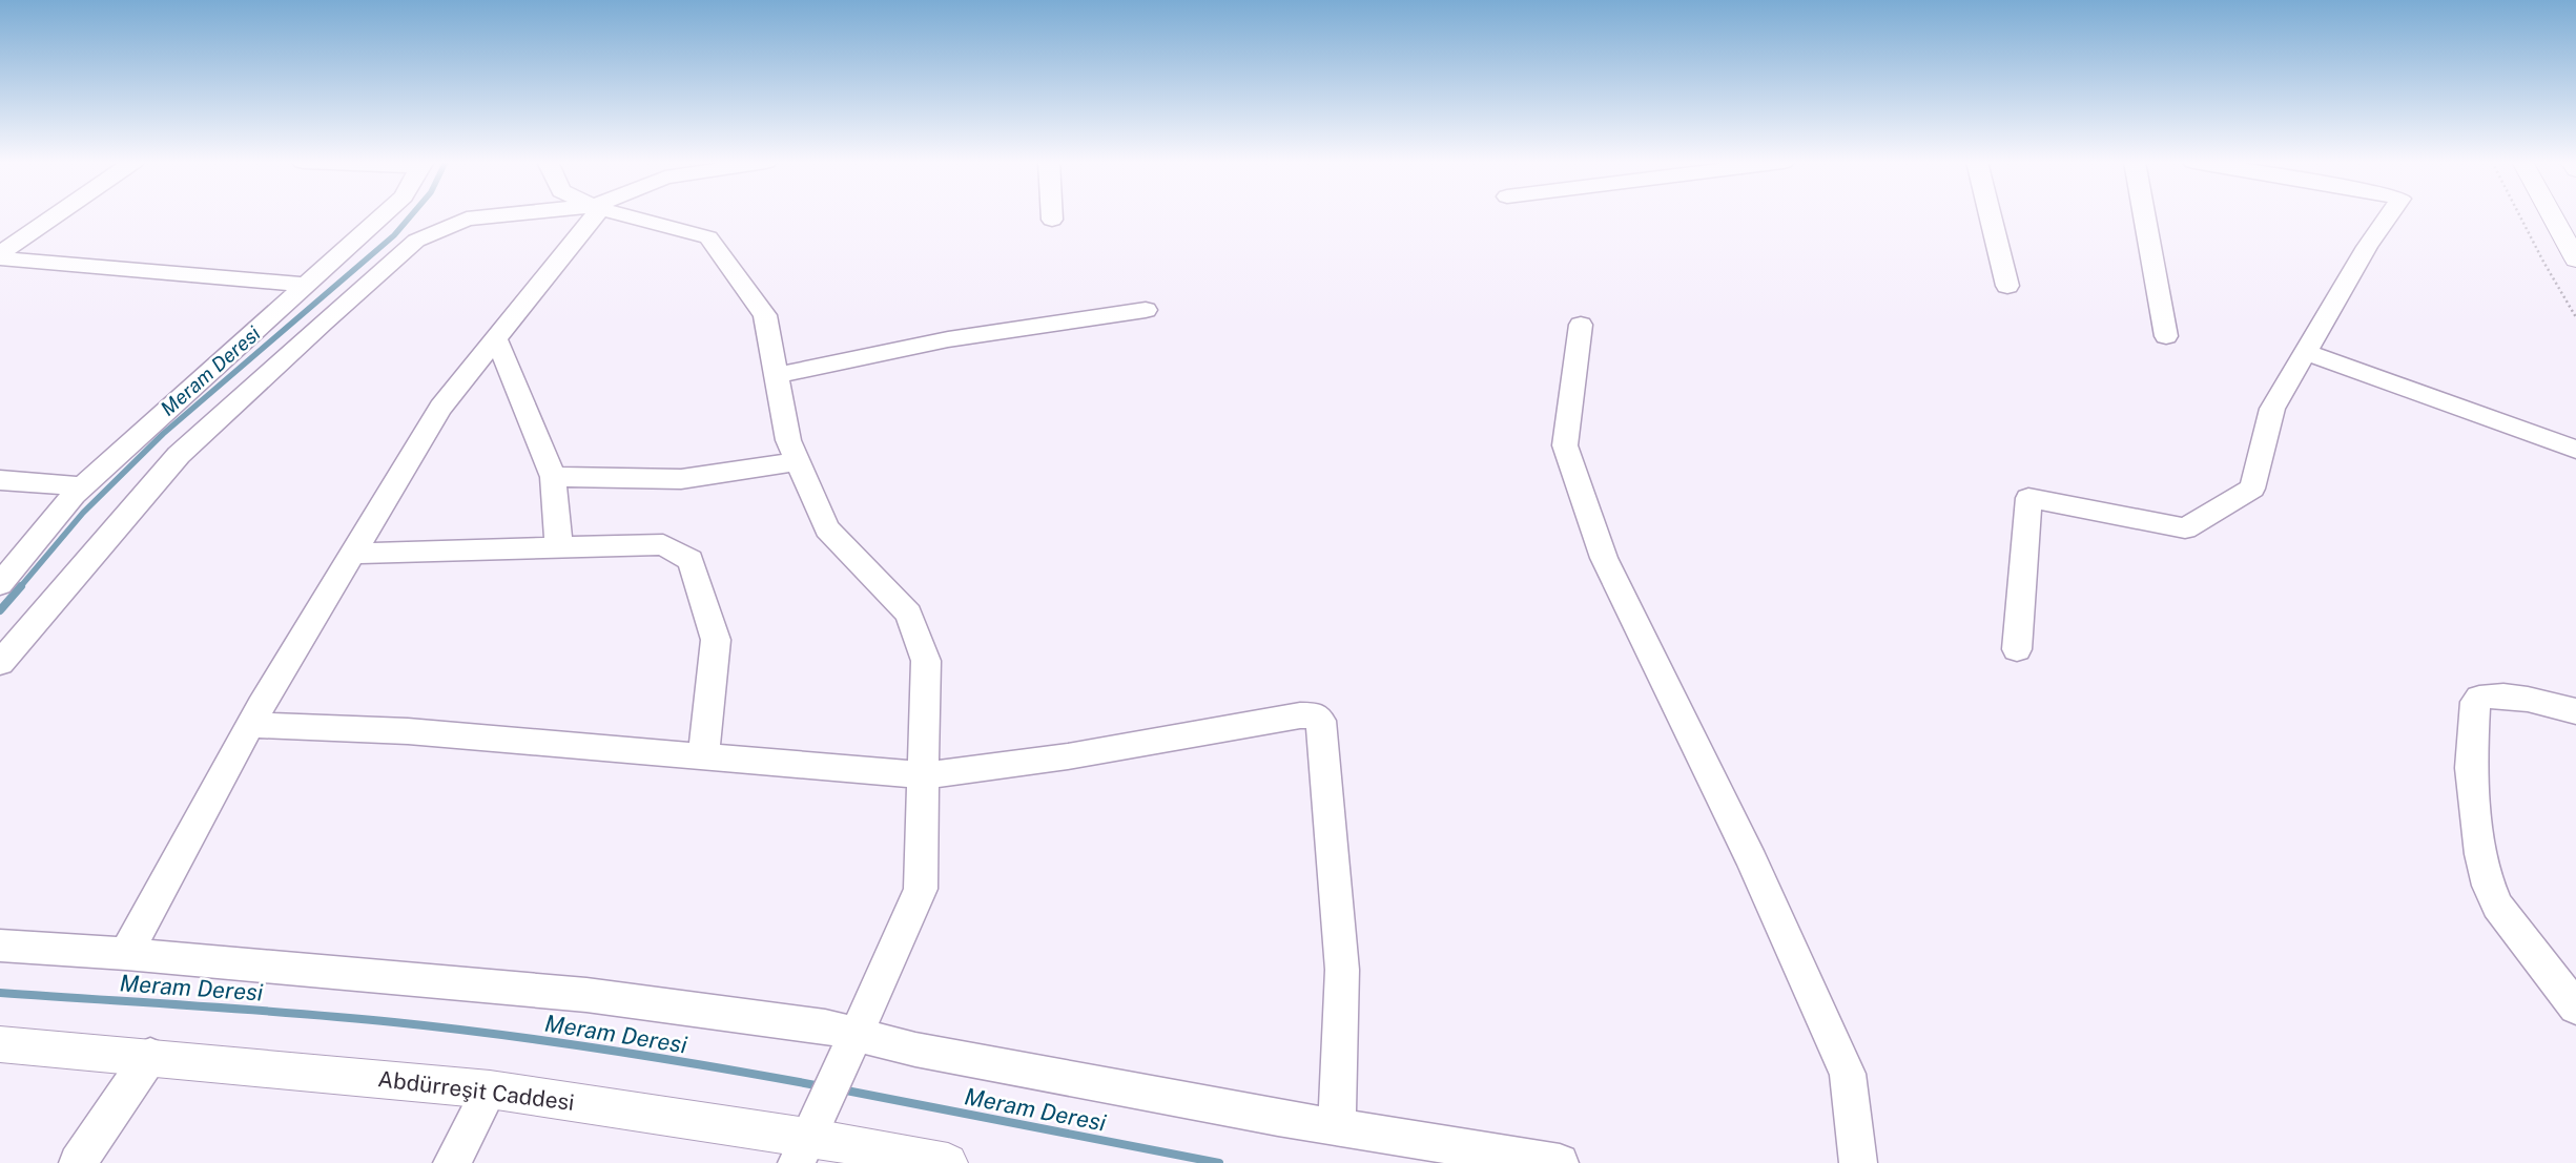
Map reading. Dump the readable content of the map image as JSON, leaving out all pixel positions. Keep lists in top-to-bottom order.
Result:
{
  "streets": {
    "main road": ["Abdürreşit Caddesi"]
  },
  "water": ["Meram Deresi"]
}
